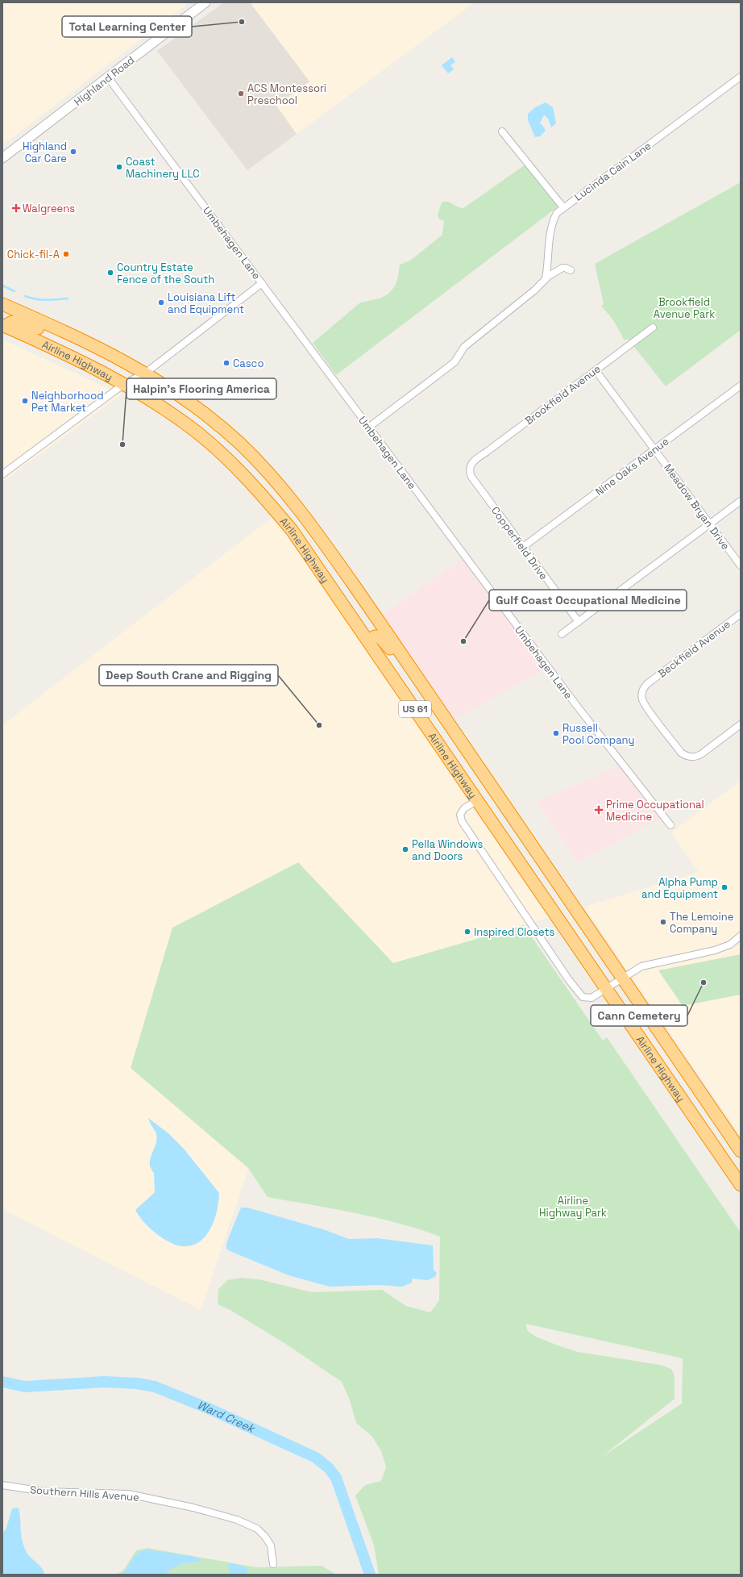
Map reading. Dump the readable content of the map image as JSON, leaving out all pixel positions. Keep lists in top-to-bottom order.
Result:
{
  "streets": {
    "highway": ["Airline Highway", "US 61"],
    "main road": ["Highland Road"],
    "street": [
      "Lucinda Cain Lane",
      "Umbehagen Lane",
      "Brookfield Avenue",
      "Nine Oaks Avenue",
      "Meadow Bryan Drive",
      "Copperfield Drive",
      "Beckfield Avenue",
      "Southern Hills Avenue"
    ]
  },
  "crossings": [
    ["Highland Road", "Umbehagen Lane"],
    ["Brookfield Avenue", "Meadow Bryan Drive"],
    ["Brookfield Avenue", "Copperfield Drive"],
    ["Nine Oaks Avenue", "Meadow Bryan Drive"],
    ["Nine Oaks Avenue", "Copperfield Drive"]
  ],
  "water": ["Ward Creek"],
  "parks": ["Brookfield Avenue Park", "Airline Highway Park"],
  "places": {
    "other": [
      "Total Learning Center",
      "ACS Montessori Preschool",
      "Highland Car Care",
      "Coast Machinery LLC",
      "Chick-fil-A",
      "Country Estate Fence of the South",
      "Louisiana Lift and Equipment",
      "Casco",
      "Neighborhood Pet Market",
      "Halpin's Flooring America",
      "Gulf Coast Occupational Medicine",
      "Deep South Crane and Rigging",
      "Russell Pool Company",
      "Pella Windows and Doors",
      "Alpha Pump and Equipment",
      "The Lemoine Company",
      "Inspired Closets",
      "Cann Cemetery"
    ],
    "health": ["Walgreens", "Prime Occupational Medicine"]
  }
}
